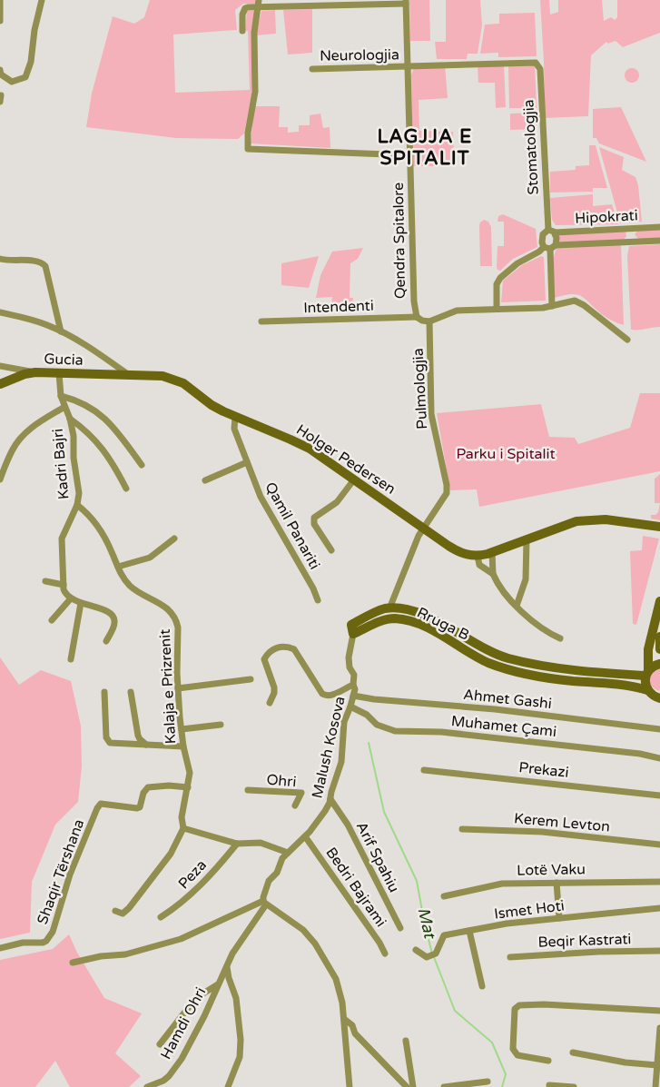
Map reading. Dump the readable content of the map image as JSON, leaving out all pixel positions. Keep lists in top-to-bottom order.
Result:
{
  "streets": {
    "main road": ["Gucia", "Holger Pedersen", "Rruga B"],
    "street": [
      "Neurologjia",
      "Stomatologjia",
      "Hipokrati",
      "Qendra Spitalore",
      "Intendenti",
      "Pulmologjia",
      "Kadri Bajri",
      "Qamil Panariti",
      "Kalaja e Prizrenit",
      "Ahmet Gashi",
      "Muhamet Çami",
      "Malush Kosova",
      "Prekazi",
      "Ohri",
      "Kerem Levton",
      "Arif Spahiu",
      "Lotë Vaku",
      "Shaqir Tërshana",
      "Peza",
      "Bedri Bajrami",
      "Ismet Hoti",
      "Beqir Kastrati",
      "Hamdi Ohri"
    ]
  },
  "crossings": [
    ["Neurologjia", "Stomatologjia"],
    ["Neurologjia", "Qendra Spitalore"],
    ["Stomatologjia", "Hipokrati"],
    ["Qendra Spitalore", "Intendenti"],
    ["Gucia", "Holger Pedersen"],
    ["Gucia", "Kadri Bajri"],
    ["Pulmologjia", "Holger Pedersen"],
    ["Holger Pedersen", "Qamil Panariti"],
    ["Kadri Bajri", "Kalaja e Prizrenit"],
    ["Rruga B", "Malush Kosova"],
    ["Kalaja e Prizrenit", "Shaqir Tërshana"],
    ["Ahmet Gashi", "Malush Kosova"],
    ["Muhamet Çami", "Malush Kosova"],
    ["Malush Kosova", "Arif Spahiu"],
    ["Malush Kosova", "Bedri Bajrami"],
    ["Malush Kosova", "Hamdi Ohri"]
  ],
  "districts": ["LAGJJA E SPITALIT"],
  "water": ["Mat"],
  "parks": ["Parku i Spitalit"]
}
